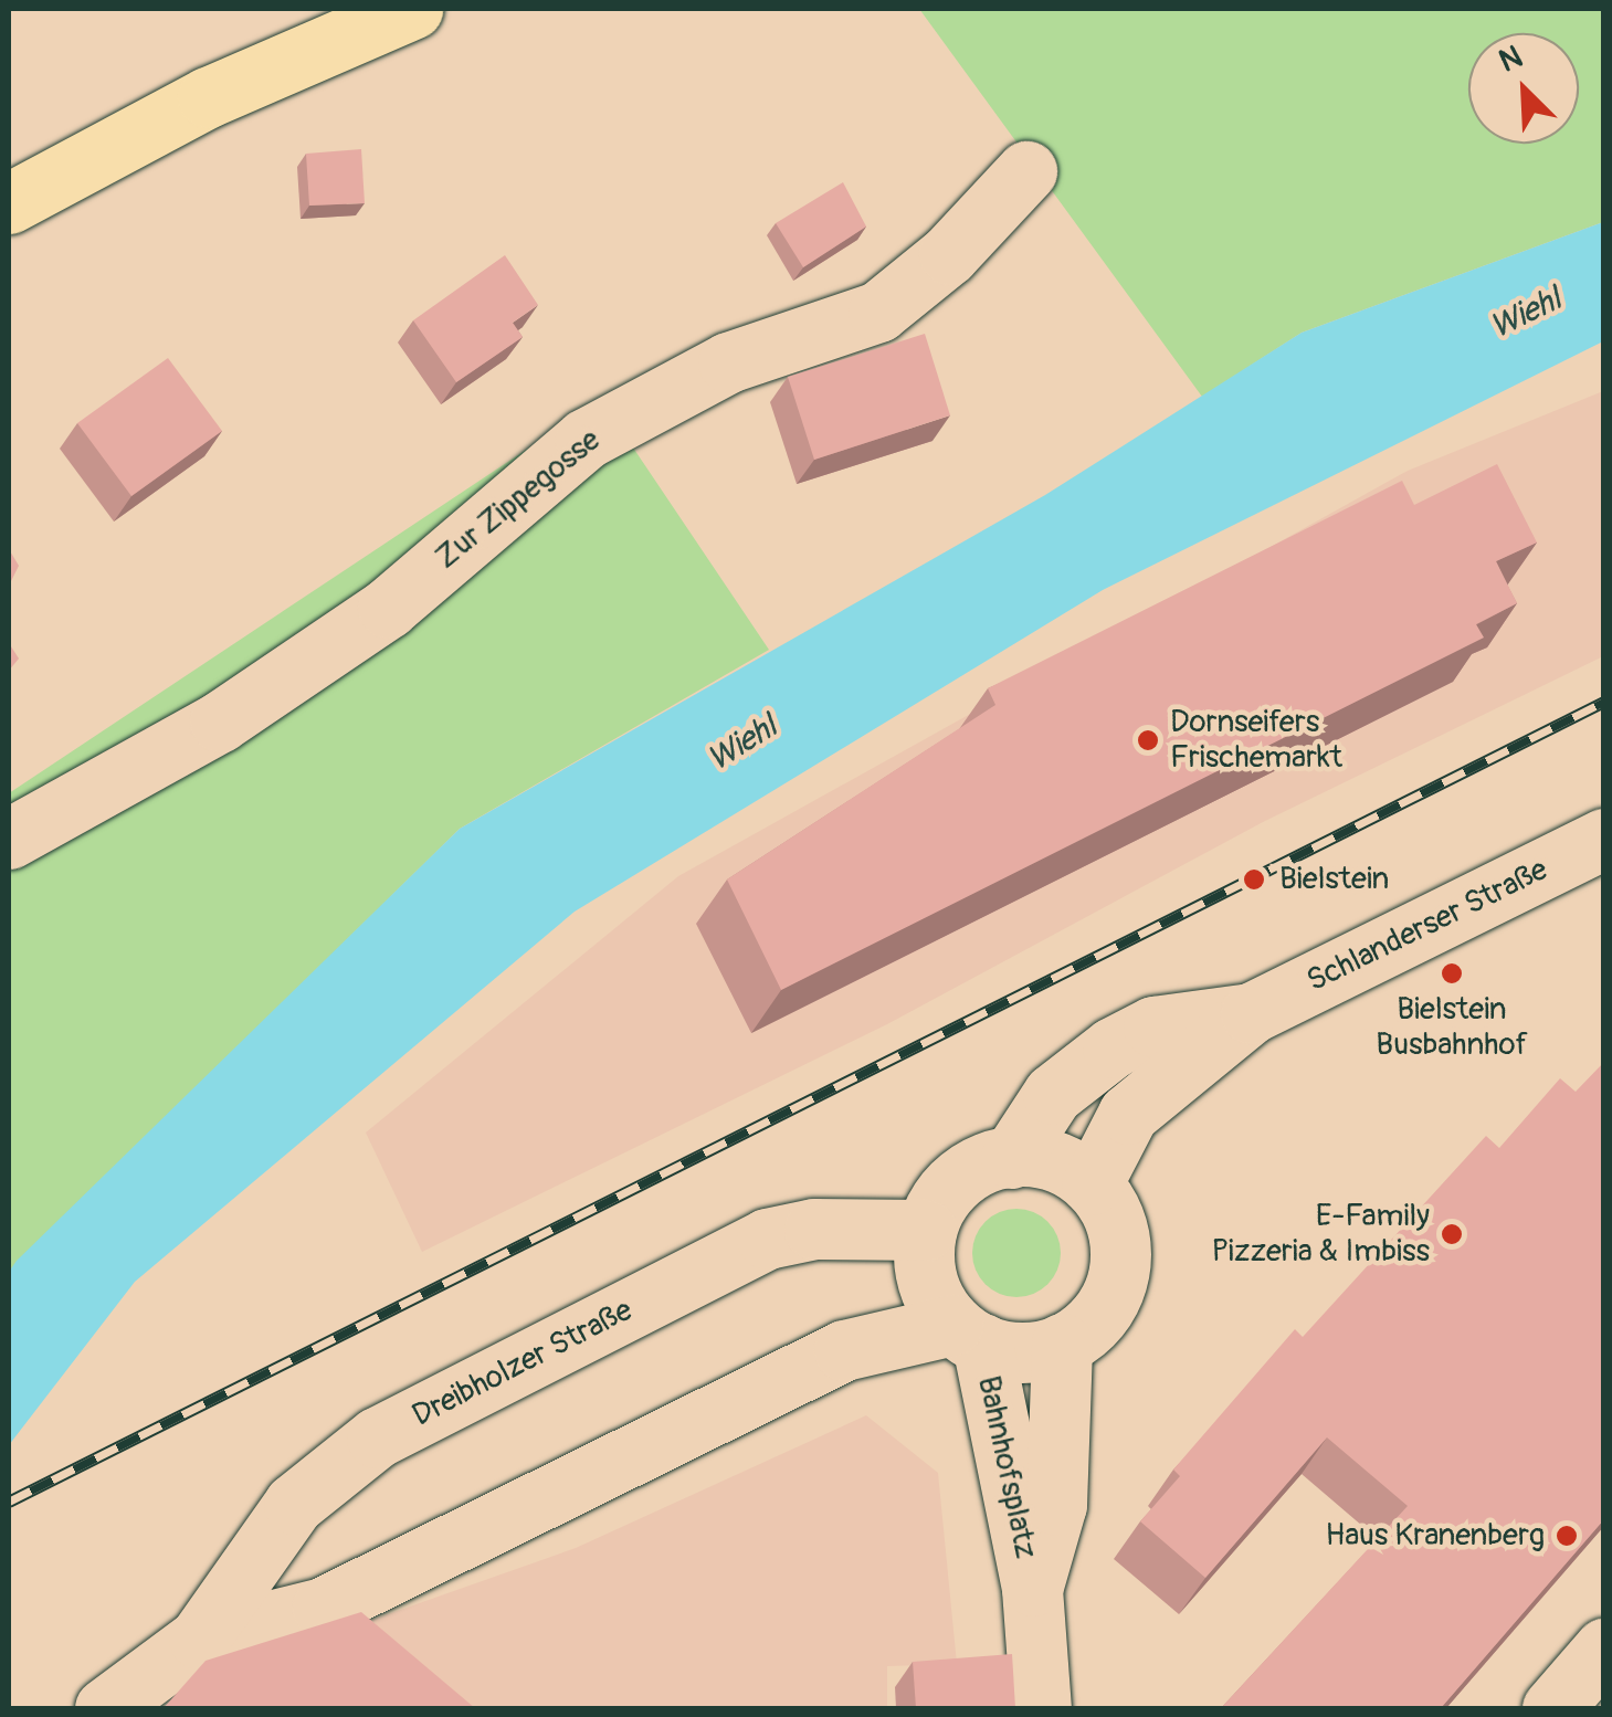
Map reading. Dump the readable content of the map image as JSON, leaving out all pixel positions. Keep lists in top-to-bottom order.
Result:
{
  "streets": {
    "street": [
      "Zur Zippegosse",
      "Schlanderser Straße",
      "Dreibholzer Straße",
      "Bahnhofsplatz"
    ]
  },
  "crossings": [
    ["Schlanderser Straße", "Dreibholzer Straße"],
    ["Schlanderser Straße", "Bahnhofsplatz"],
    ["Dreibholzer Straße", "Bahnhofsplatz"]
  ],
  "water": ["Wiehl"],
  "places": [
    "Dornseifers Frischemarkt",
    "Bielstein",
    "Bielstein Busbahnhof",
    "E-Family Pizzeria & Imbiss",
    "Haus Kranenberg"
  ],
  "north": "top left"
}
